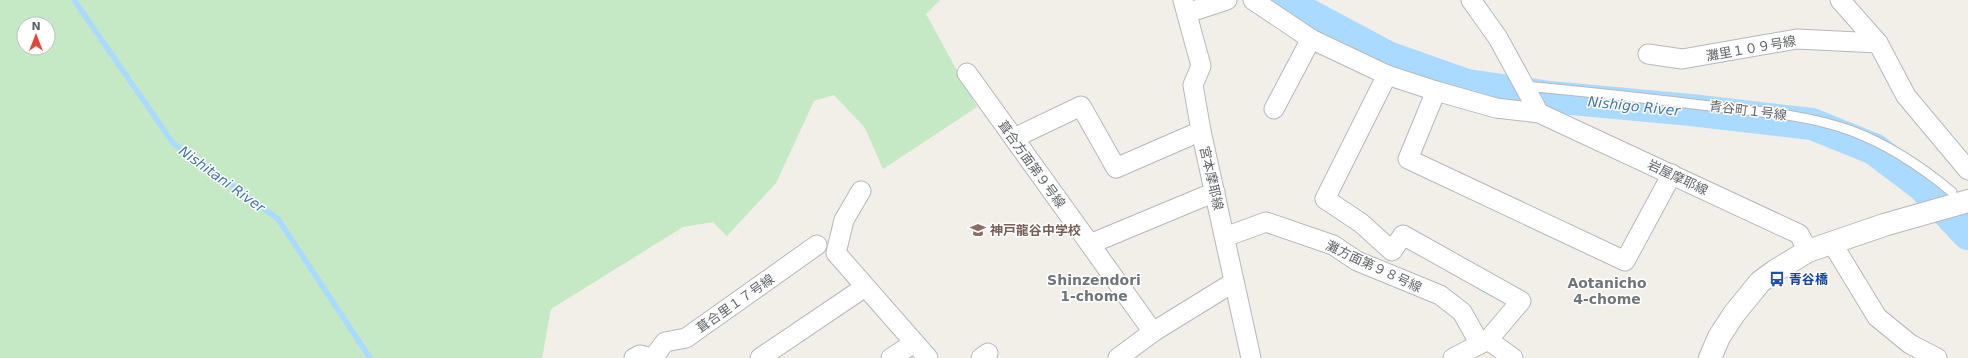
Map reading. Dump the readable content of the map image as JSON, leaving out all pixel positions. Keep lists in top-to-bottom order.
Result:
{
  "streets": {
    "street": [
      "灘里１０９号線",
      "葺合方面第９号線",
      "岩屋摩耶線",
      "宮本摩耶線",
      "灘方面第９８号線",
      "葺合里１７号線"
    ],
    "lane": ["青谷町１号線"]
  },
  "crossings": [
    ["宮本摩耶線", "灘方面第９８号線"]
  ],
  "districts": ["Shinzendori 1-chome", "Aotanicho 4-chome"],
  "water": ["Nishigo River", "Nishitani River"],
  "places": {
    "school or university": ["神戸龍谷中学校"],
    "bus stop": ["青谷橋"]
  },
  "north": "top"
}
